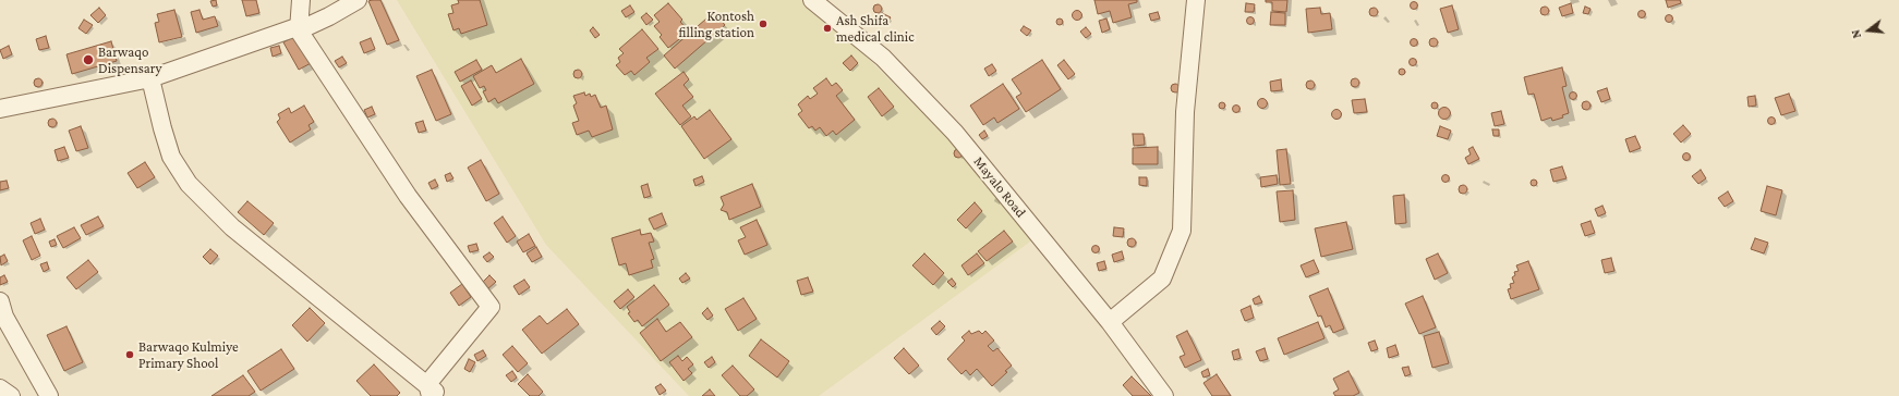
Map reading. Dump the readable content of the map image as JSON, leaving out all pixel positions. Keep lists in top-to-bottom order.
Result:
{
  "streets": {
    "street": ["Mayalo Road"]
  },
  "places": [
    "Kontosh filling station",
    "Ash Shifa medical clinic",
    "Barwaqo Dispensary",
    "Barwaqo Kulmiye Primary Shool"
  ],
  "north": "left"
}
